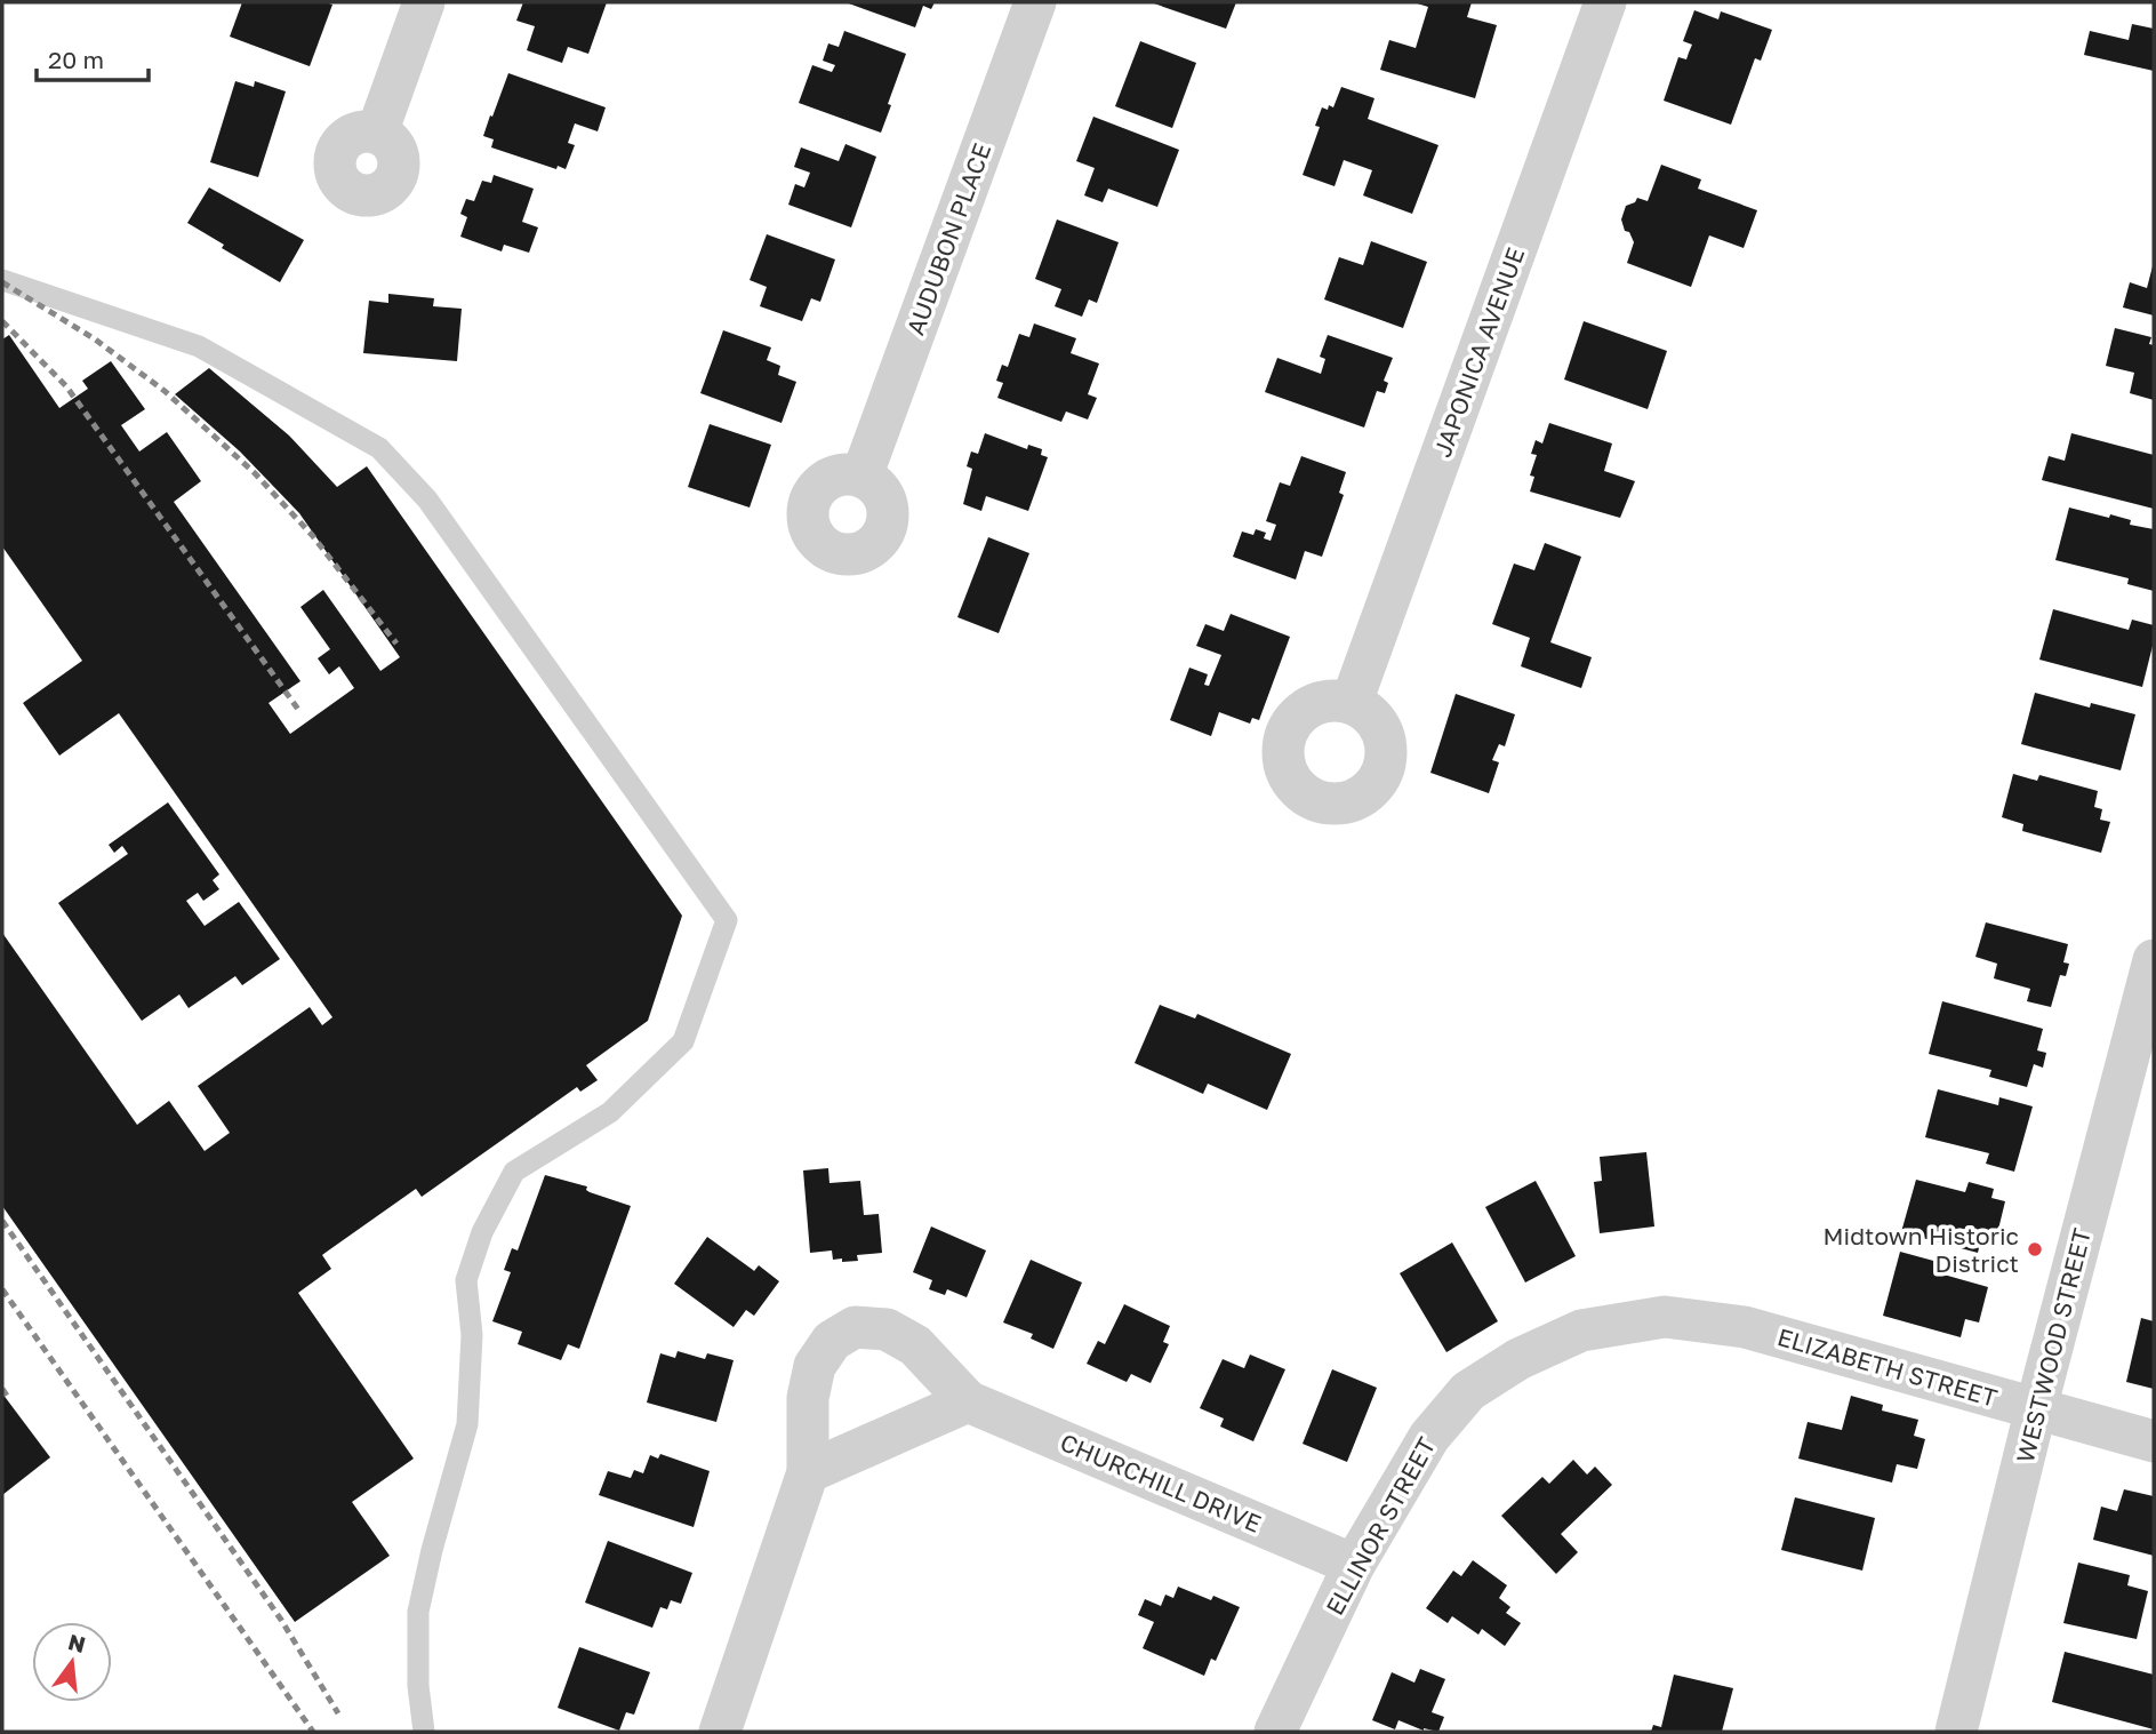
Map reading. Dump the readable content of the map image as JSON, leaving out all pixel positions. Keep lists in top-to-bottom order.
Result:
{
  "streets": {
    "street": [
      "AUDUBON PLACE",
      "JAPONICA AVENUE",
      "WESTWOOD STREET",
      "ELIZABETH STREET",
      "CHURCHILL DRIVE",
      "ELLINOR STREET"
    ]
  },
  "crossings": [
    ["WESTWOOD STREET", "ELIZABETH STREET"],
    ["ELIZABETH STREET", "ELLINOR STREET"],
    ["CHURCHILL DRIVE", "ELLINOR STREET"]
  ],
  "places": ["Midtown Historic District"],
  "scale_bar": "20 m",
  "north": "top"
}
